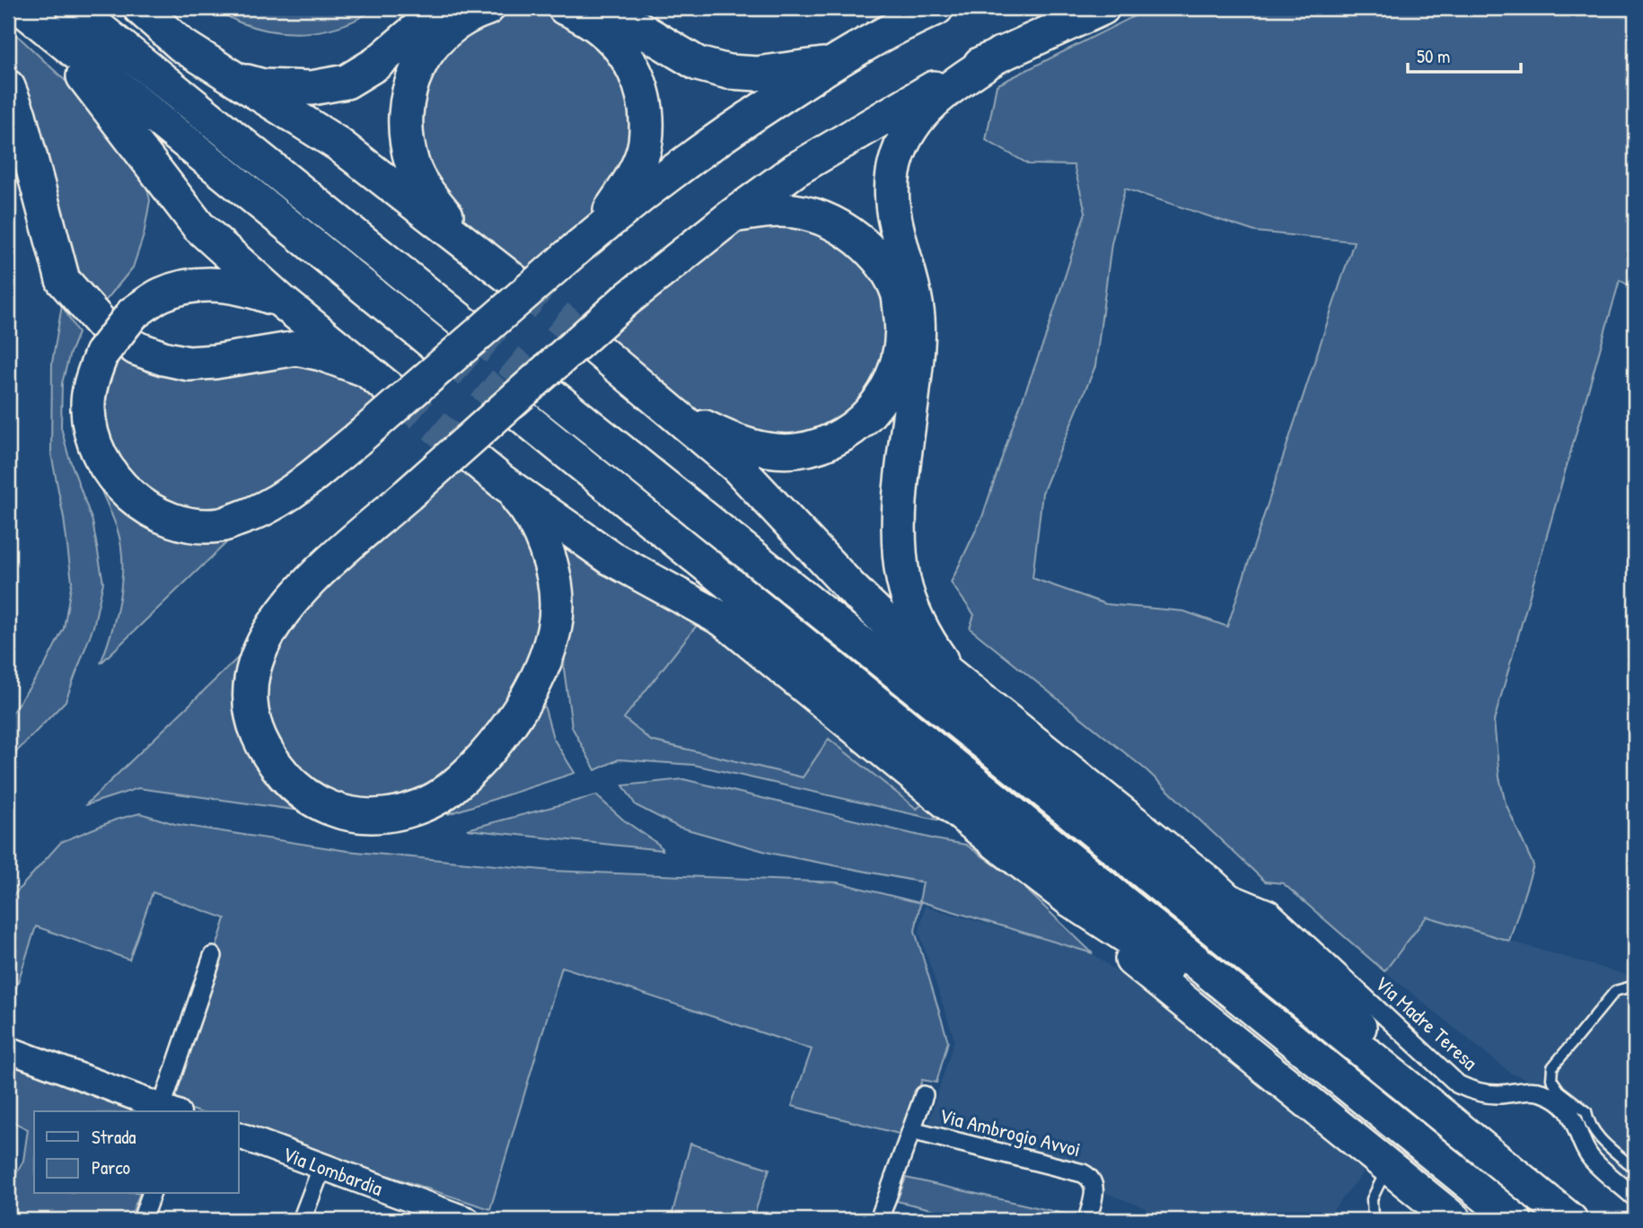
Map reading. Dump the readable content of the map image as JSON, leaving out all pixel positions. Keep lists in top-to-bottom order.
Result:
{
  "streets": {
    "street": ["Via Madre Teresa", "Via Ambrogio Avvoi", "Via Lombardia"]
  },
  "legend": ["Strada", "Parco"],
  "scale_bar": "50 m"
}
